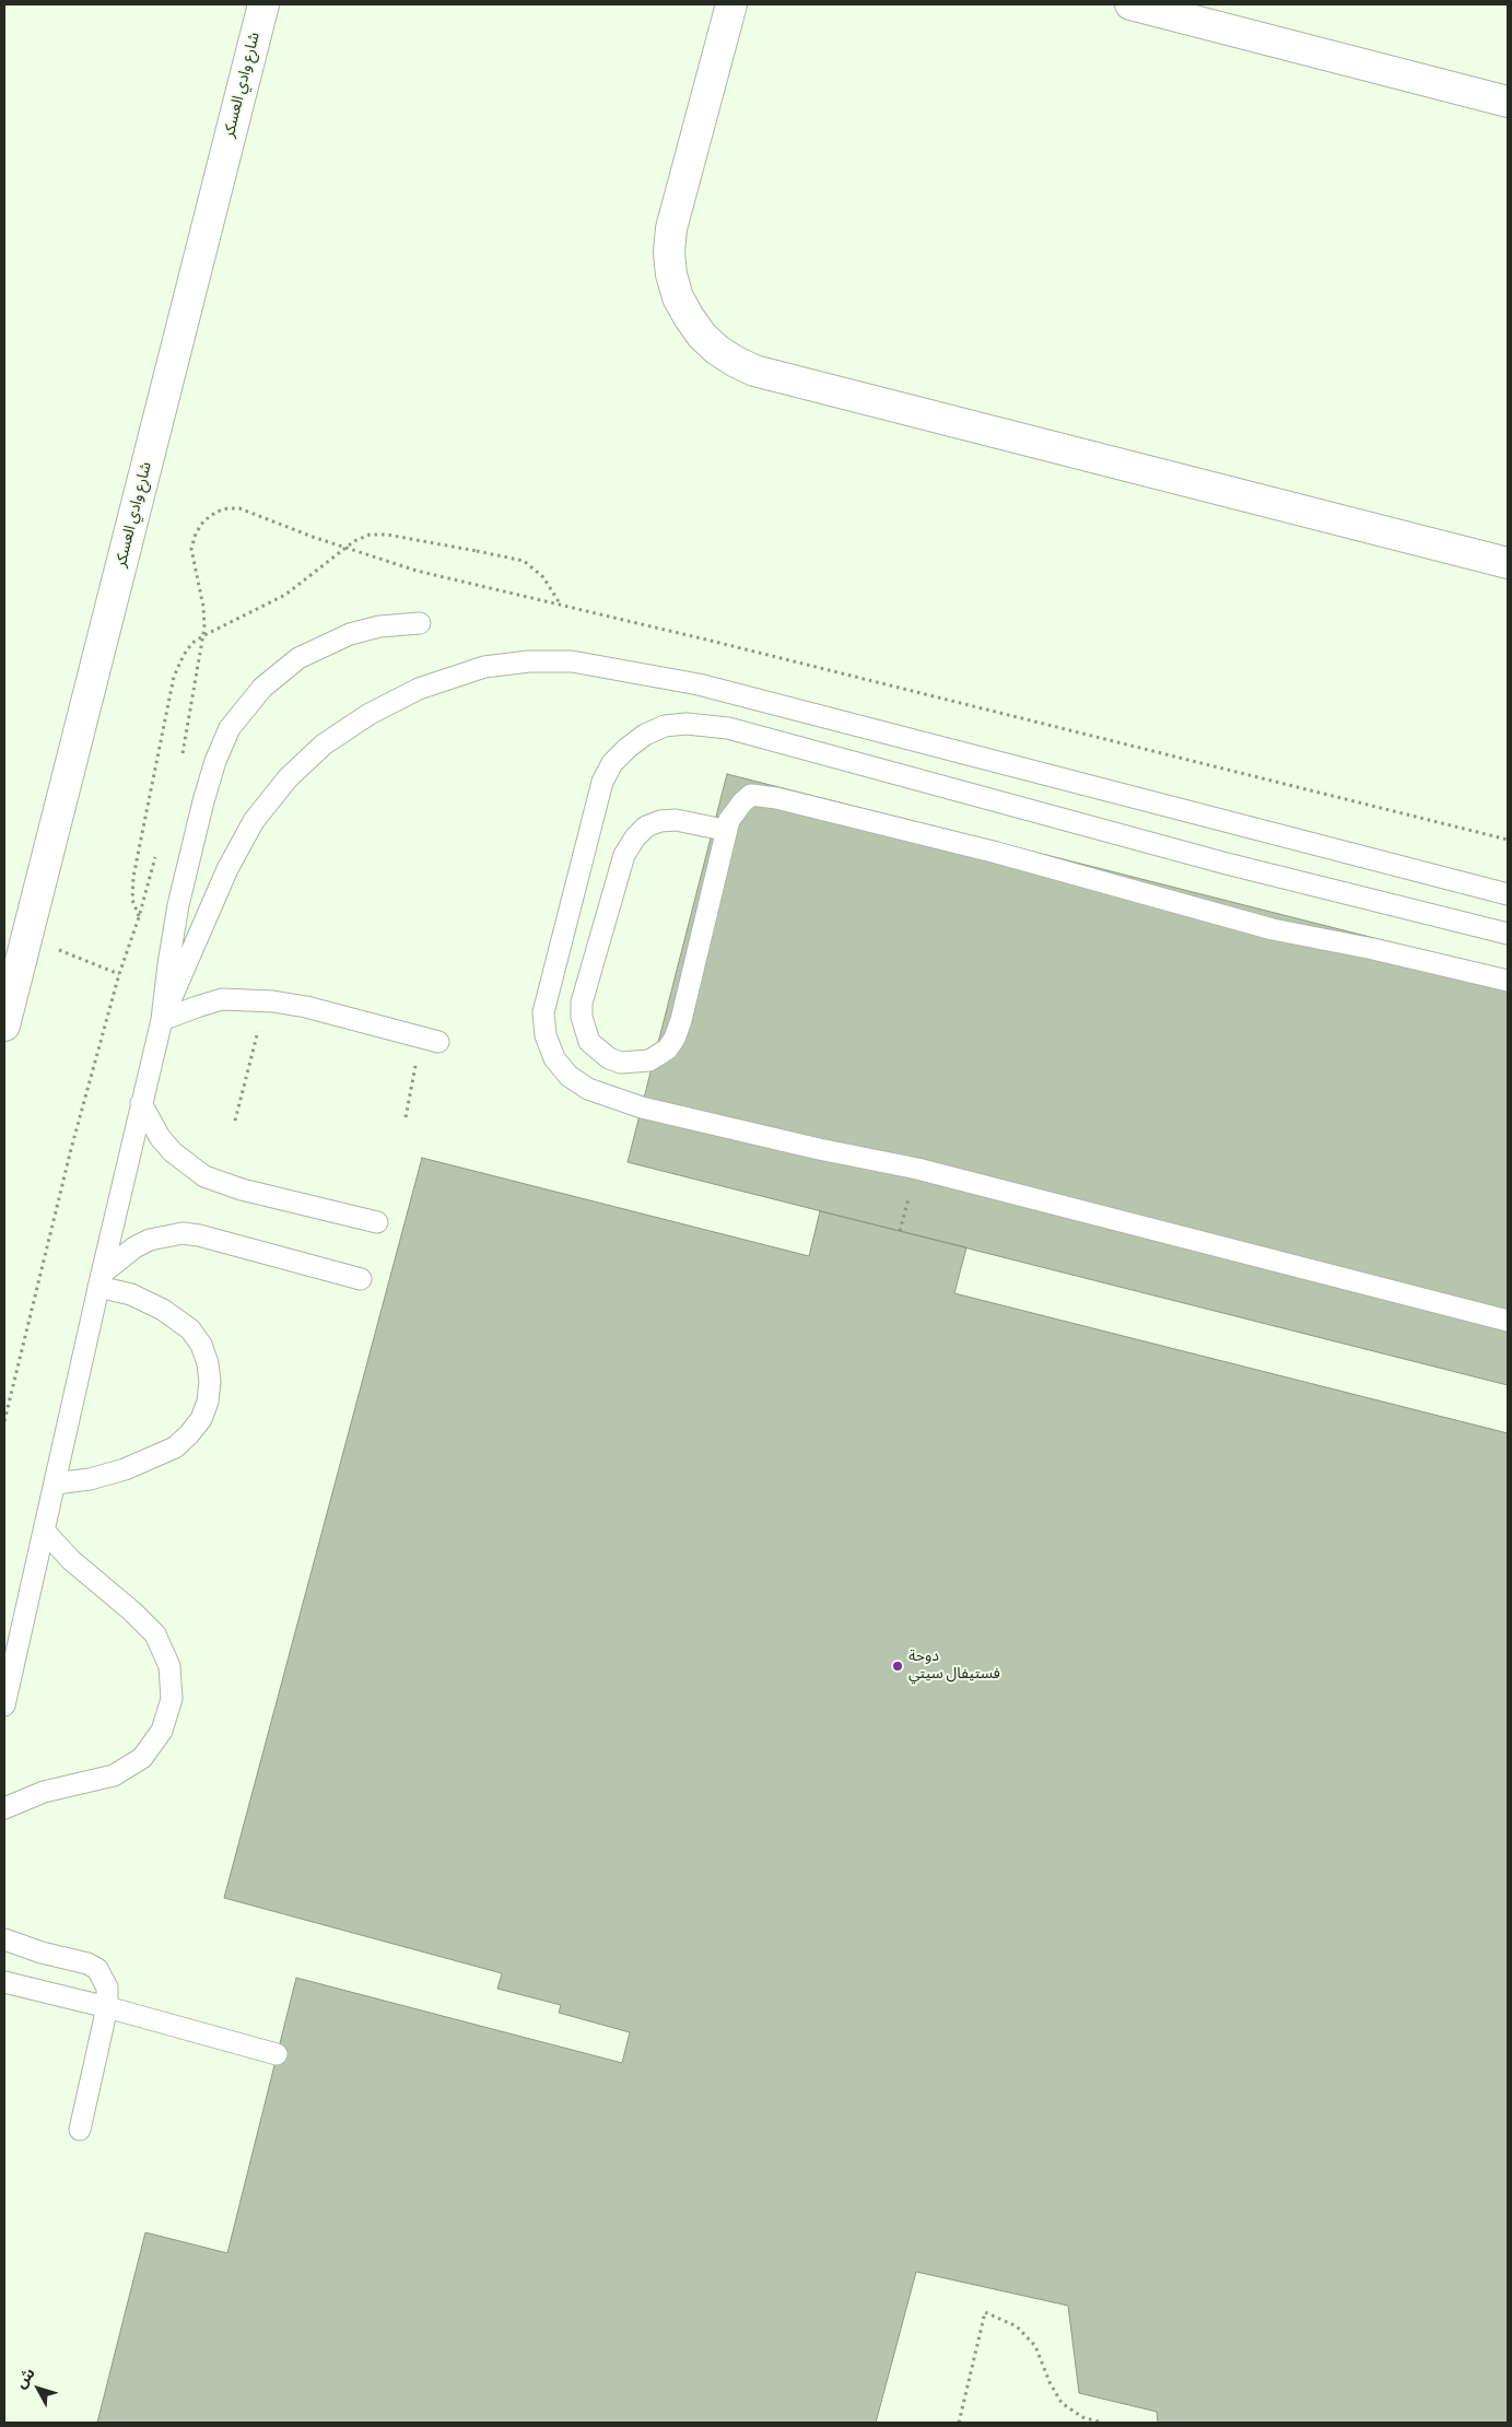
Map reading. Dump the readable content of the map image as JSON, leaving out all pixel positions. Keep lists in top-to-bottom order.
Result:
{
  "streets": {
    "street": ["شارع وادي العسكر"]
  },
  "places": ["دوحة فستيفال سيتي"],
  "north": "top left"
}
